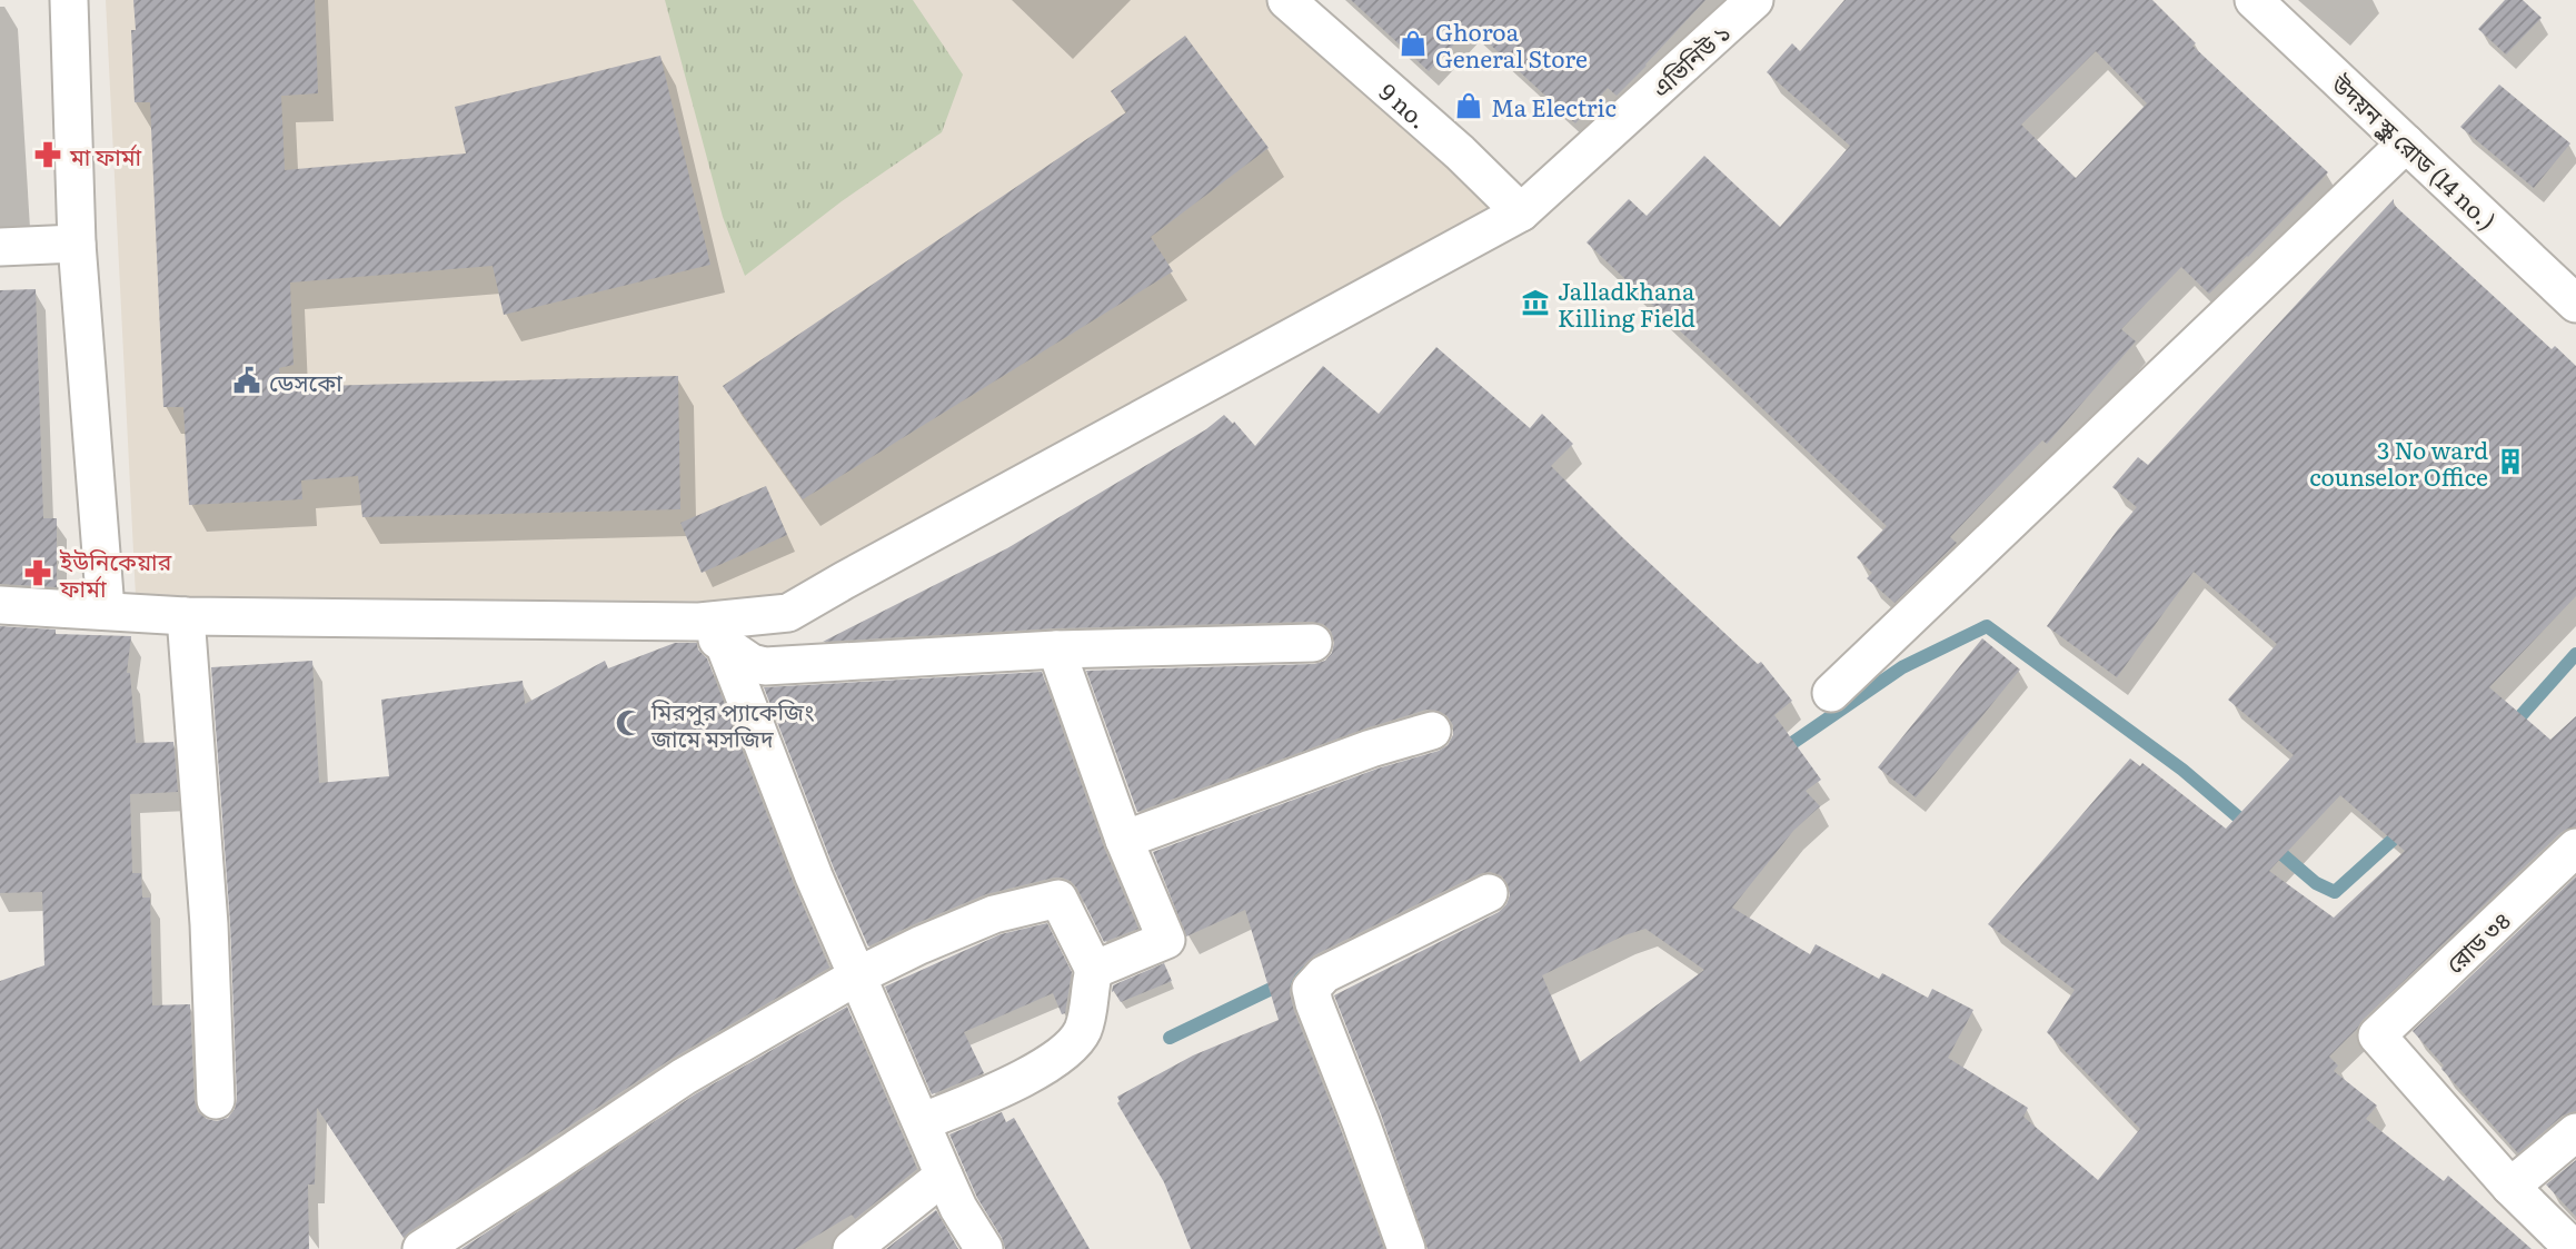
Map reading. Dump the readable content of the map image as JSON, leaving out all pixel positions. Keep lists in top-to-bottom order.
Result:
{
  "streets": {
    "street": [
      "এভিনিউ ১",
      "9 no.",
      "উদয়ন স্কুল রোড (14 no.)",
      "রোড ৩৪"
    ]
  },
  "crossings": [
    ["এভিনিউ ১", "9 no."]
  ],
  "places": {
    "shop": ["Ghoroa General Store", "Ma Electric"],
    "pharmacy": ["মা ফার্মা", "ইউনিকেয়ার ফার্মা"],
    "museum": ["Jalladkhana Killing Field"],
    "public building": ["ডেসকো"],
    "building": ["3 No ward counselor Office"],
    "mosque": ["মিরপুর প্যাকেজিং জামে মসজিদ"]
  }
}
